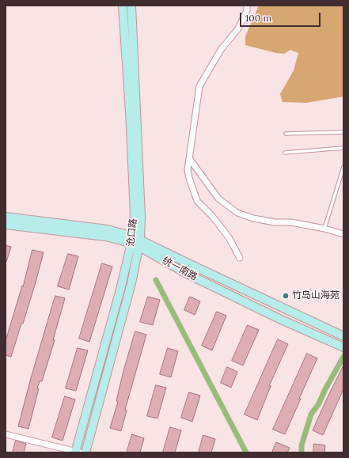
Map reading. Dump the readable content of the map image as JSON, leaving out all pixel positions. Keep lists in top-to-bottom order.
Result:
{
  "streets": {
    "street": ["沧口路", "统一南路"]
  },
  "crossings": [
    ["沧口路", "统一南路"]
  ],
  "places": ["竹岛山海苑"],
  "scale_bar": "100 m"
}
